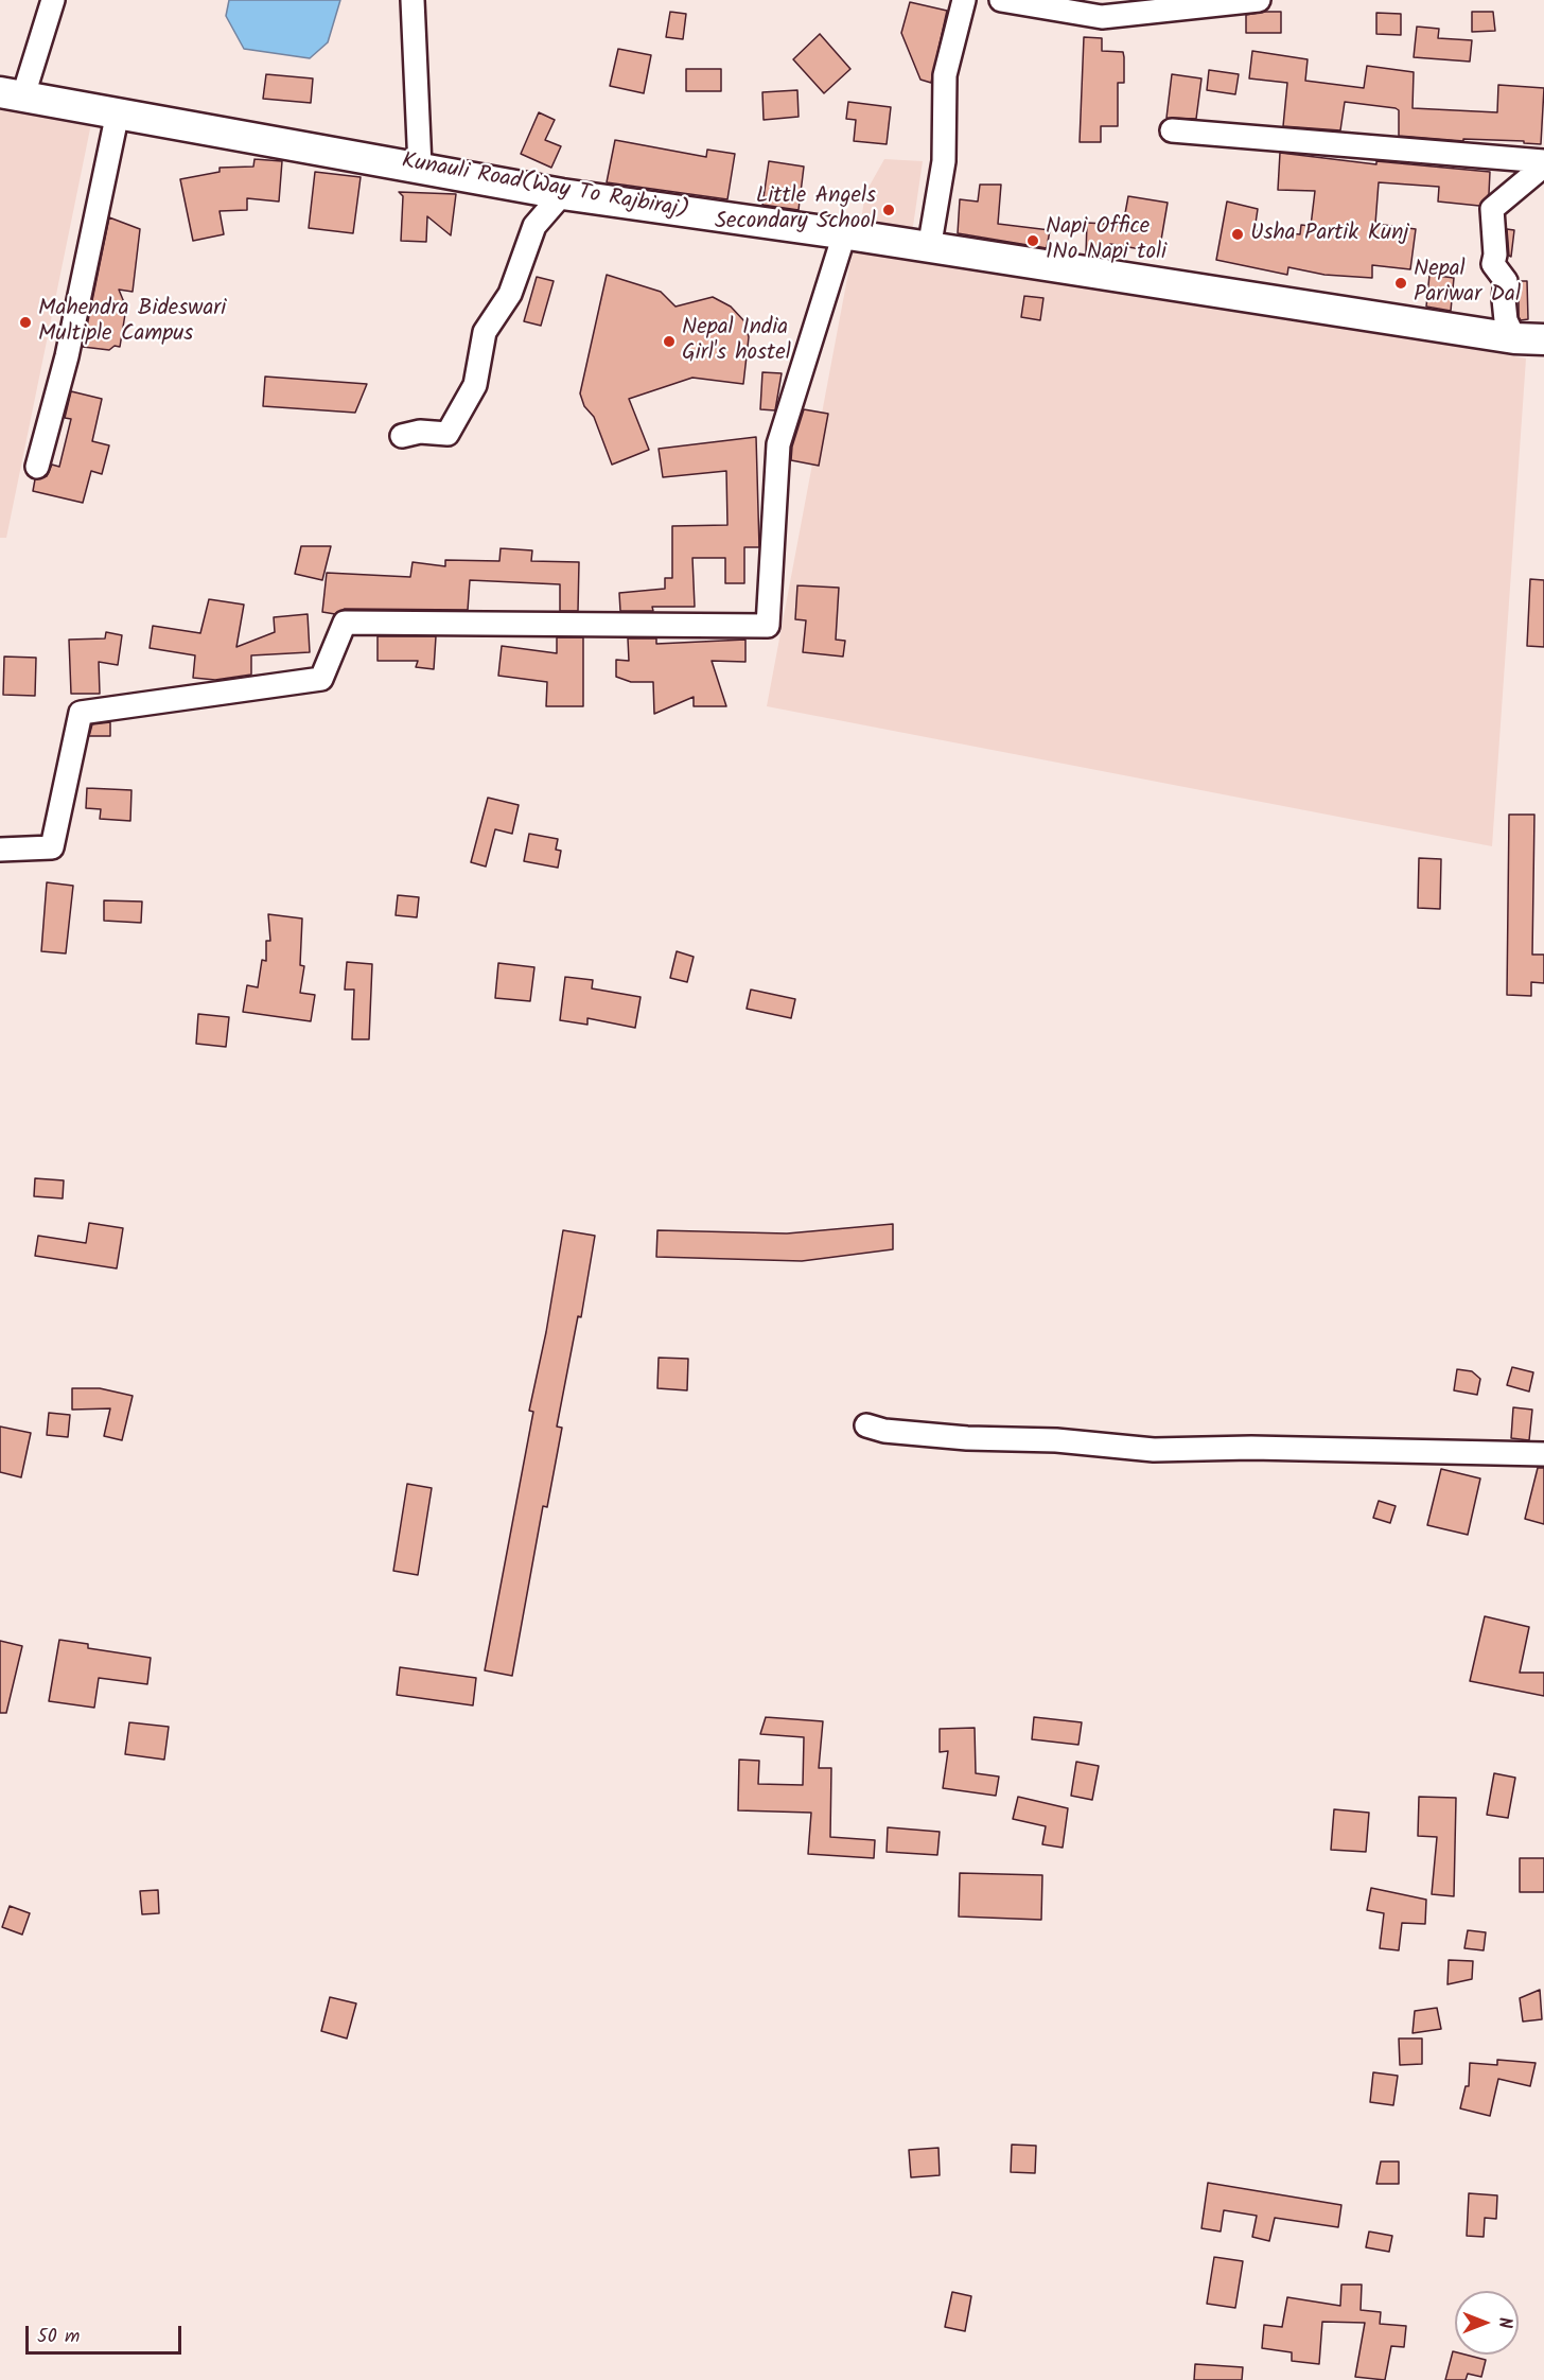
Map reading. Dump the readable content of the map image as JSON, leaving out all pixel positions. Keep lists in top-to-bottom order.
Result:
{
  "streets": {
    "main road": ["Kunauli Road(Way To Rajbiraj)"]
  },
  "places": [
    "Little Angels Secondary School",
    "Usha Partik Kunj",
    "Napi Office 1No Napi toli",
    "Nepal Pariwar Dal",
    "Mahendra Bideswari Multiple Campus",
    "Nepal India Girl's hostel"
  ],
  "scale_bar": "50 m",
  "north": "right"
}
